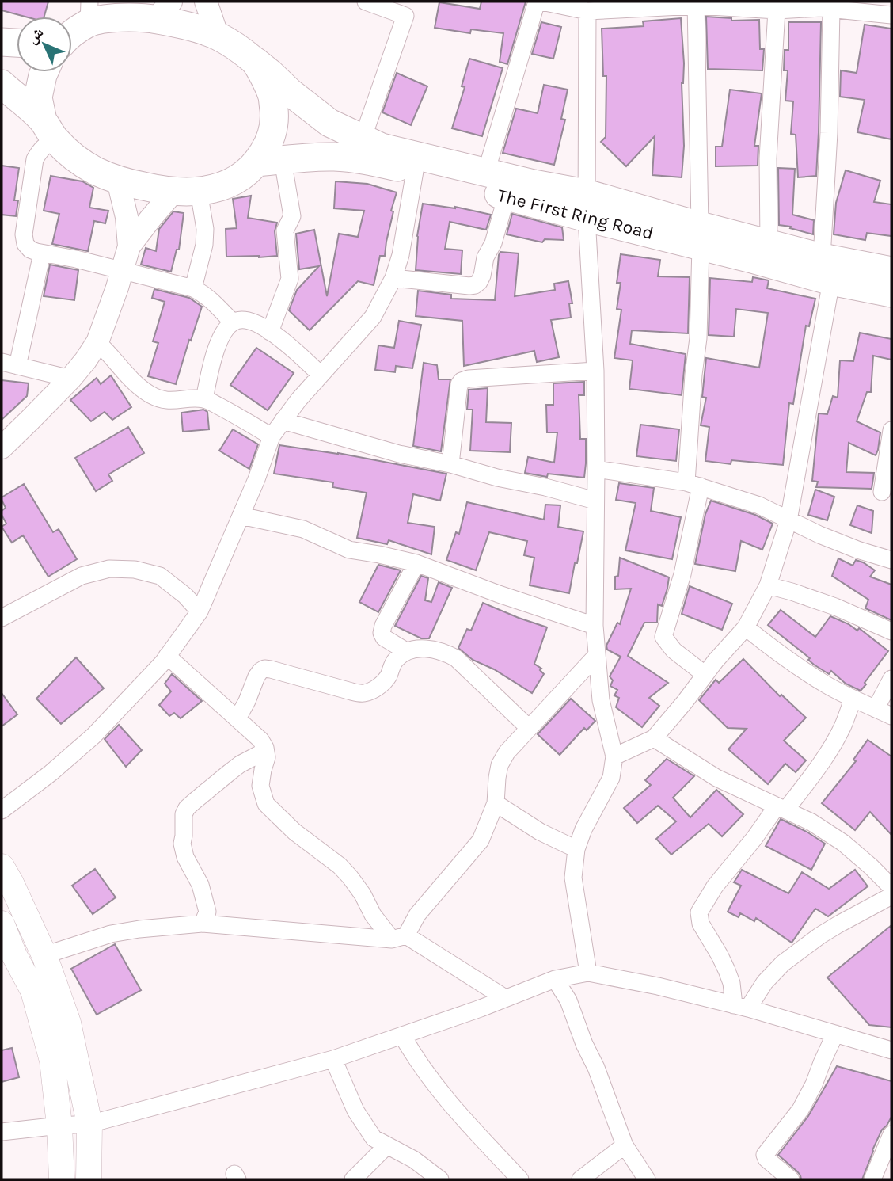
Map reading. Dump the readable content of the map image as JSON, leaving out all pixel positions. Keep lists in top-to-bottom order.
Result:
{
  "streets": {
    "main road": ["The First Ring Road"]
  },
  "north": "top left"
}
